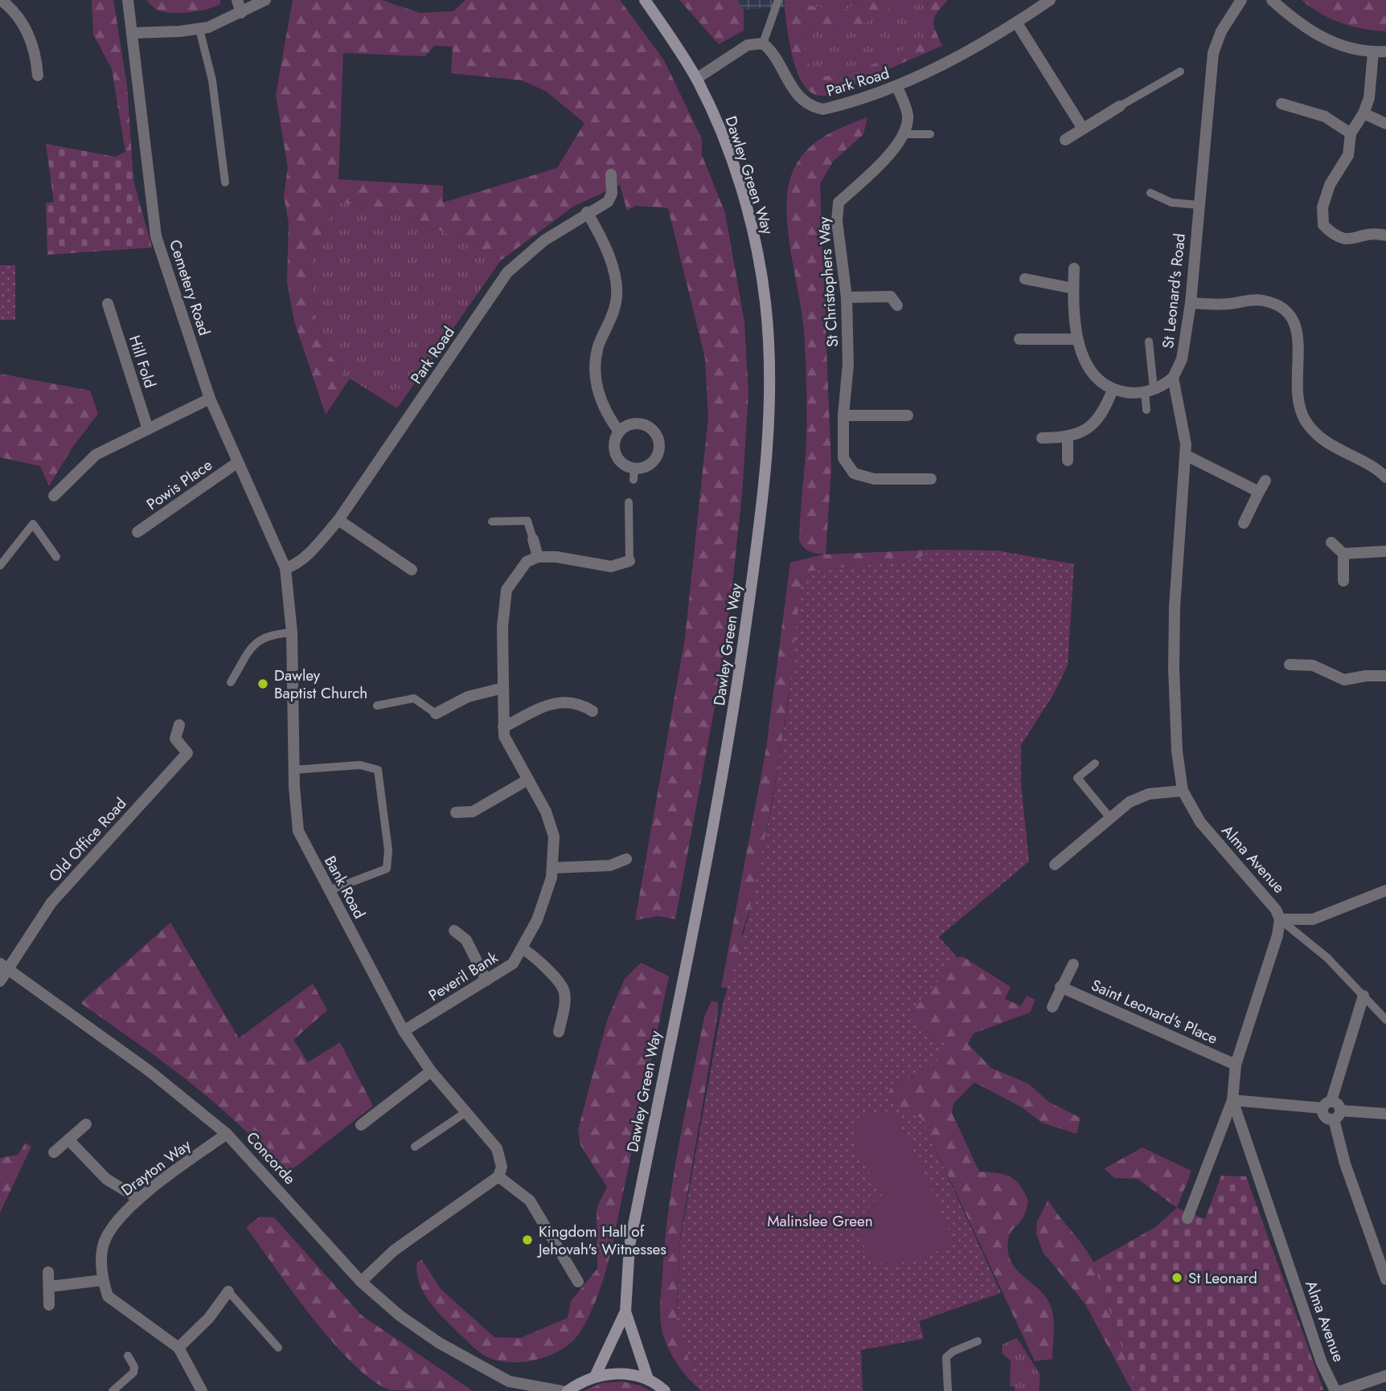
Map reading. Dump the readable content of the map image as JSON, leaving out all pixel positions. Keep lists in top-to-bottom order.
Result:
{
  "streets": {
    "main road": ["Dawley Green Way"],
    "street": [
      "Park Road",
      "St Christophers Way",
      "Cemetery Road",
      "St Leonard's Road",
      "Hill Fold",
      "Powis Place",
      "Old Office Road",
      "Alma Avenue",
      "Bank Road",
      "Peveril Bank",
      "Saint Leonard's Place",
      "Concorde",
      "Drayton Way"
    ]
  },
  "crossings": [
    ["Park Road", "Cemetery Road"],
    ["Park Road", "Bank Road"],
    ["Cemetery Road", "Powis Place"],
    ["Cemetery Road", "Bank Road"],
    ["St Leonard's Road", "Alma Avenue"],
    ["Old Office Road", "Concorde"],
    ["Alma Avenue", "Saint Leonard's Place"],
    ["Bank Road", "Peveril Bank"],
    ["Concorde", "Drayton Way"]
  ],
  "parks": ["Malinslee Green"],
  "places": ["Dawley Baptist Church", "Kingdom Hall of Jehovah's Witnesses", "St Leonard"]
}
